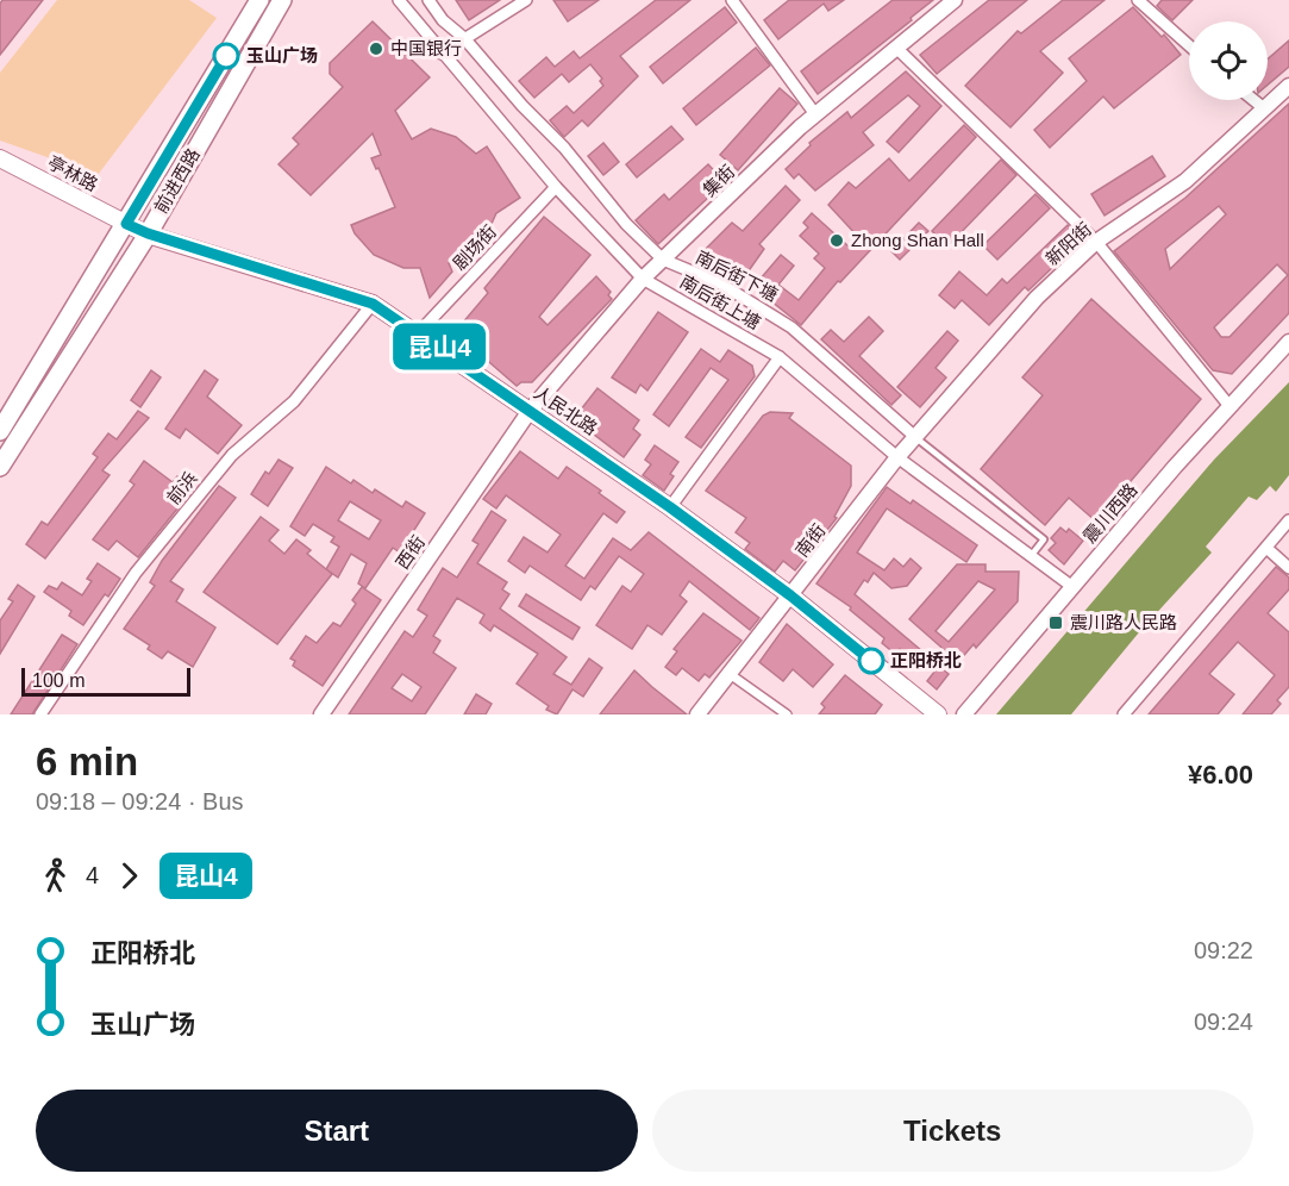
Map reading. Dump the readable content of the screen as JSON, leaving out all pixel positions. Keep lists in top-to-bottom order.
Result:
{
  "streets": {
    "main road": ["亭林路", "前进西路", "人民北路"],
    "street": [
      "集街",
      "新阳街",
      "剧场街",
      "南后街下塘",
      "南后街上塘",
      "前浜",
      "震川西路",
      "南街",
      "西街"
    ]
  },
  "crossings": [
    ["亭林路", "前进西路"],
    ["亭林路", "人民北路"],
    ["前进西路", "人民北路"],
    ["集街", "南后街下塘"],
    ["集街", "南后街上塘"],
    ["集街", "人民北路"],
    ["集街", "西街"],
    ["新阳街", "南后街下塘"],
    ["新阳街", "南后街上塘"],
    ["新阳街", "南街"],
    ["剧场街", "南后街上塘"],
    ["剧场街", "人民北路"],
    ["南后街下塘", "南后街上塘"],
    ["南后街上塘", "震川西路"],
    ["南后街上塘", "南街"],
    ["人民北路", "前浜"],
    ["人民北路", "南街"],
    ["人民北路", "西街"]
  ],
  "places": {
    "other": [
      "中国银行",
      "玉山广场",
      "Zhong Shan Hall",
      "正阳桥北"
    ],
    "transit": ["震川路人民路"]
  },
  "lines": ["bus line 昆山4"],
  "scale_bar": "100 m",
  "page": {
    "on_map": "昆山4",
    "scale": "100 m",
    "heading": ["6 min", "09:18 – 09:24 · Bus", "¥6.00"],
    "legs": ["4", "昆山4"],
    "list": [
      {
        "name": "正阳桥北",
        "value": "09:22"
      },
      {
        "name": "玉山广场",
        "value": "09:24"
      }
    ],
    "buttons": ["Start", "Tickets"]
  }
}
